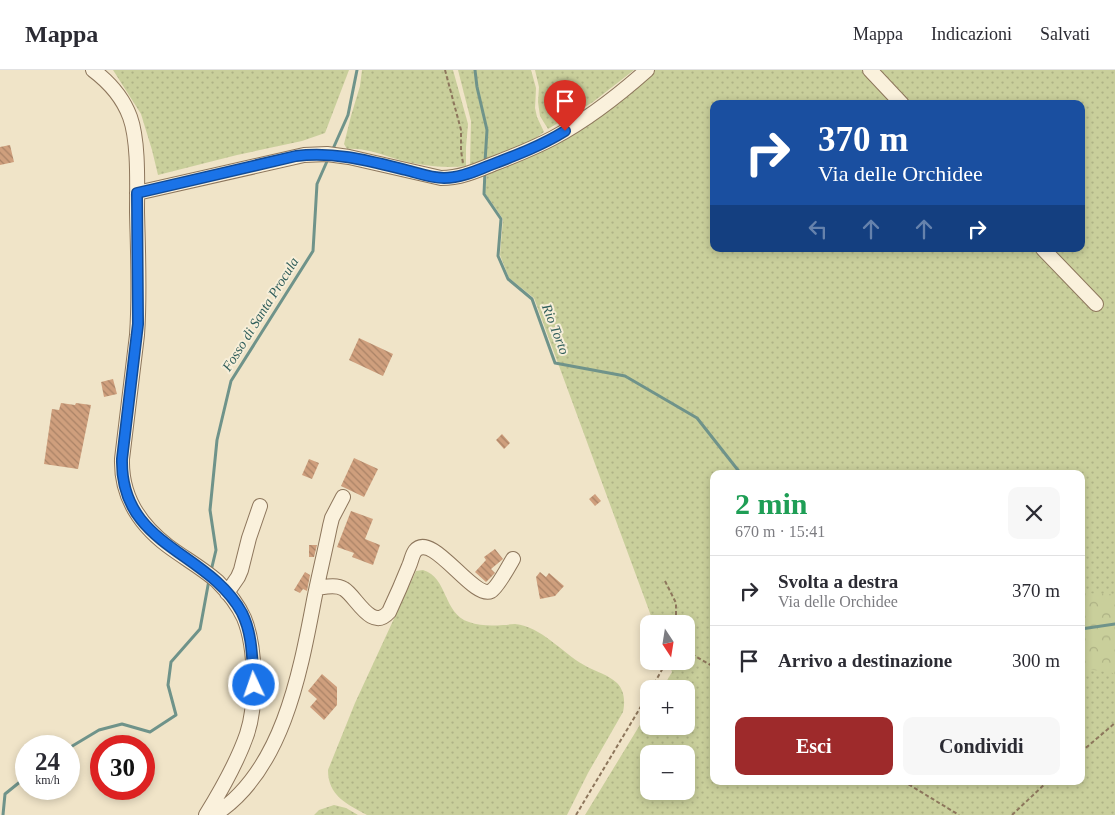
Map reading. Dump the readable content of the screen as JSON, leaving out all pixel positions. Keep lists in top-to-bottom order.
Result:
{
  "water": ["Fosso di Santa Procula", "Rio Torto"],
  "north": "bottom",
  "page": {
    "header": "Mappa",
    "nav": ["Mappa", "Indicazioni", "Salvati"],
    "turn": ["370 m", "Via delle Orchidee"],
    "heading": ["2 min", "670 m · 15:41"],
    "list": [
      {
        "name": "Svolta a destra",
        "note": "Via delle Orchidee",
        "value": "370 m"
      },
      {
        "name": "Arrivo a destinazione",
        "value": "300 m"
      }
    ],
    "map_buttons": ["+", "−"],
    "buttons": ["Esci", "Condividi"],
    "speed": "24 km/h",
    "limit": "30"
  }
}
